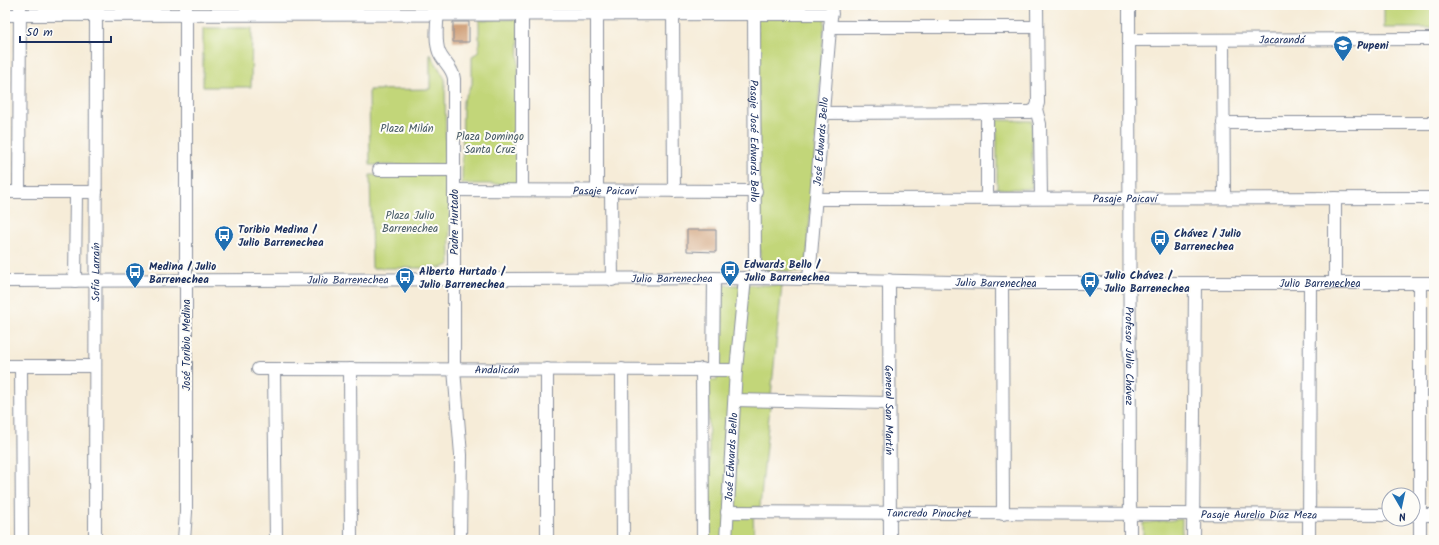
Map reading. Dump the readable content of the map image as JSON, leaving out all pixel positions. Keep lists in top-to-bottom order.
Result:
{
  "streets": {
    "street": [
      "Jacarandá",
      "Pasaje José Edwards Bello",
      "José Edwards Bello",
      "Pasaje Paicaví",
      "Padre Hurtado",
      "Sofía Larraín",
      "Julio Barrenechea",
      "José Toribio Medina",
      "Profesor Julio Chávez",
      "Andalicán",
      "General San Martín",
      "Tancredo Pinochet",
      "Pasaje Aurelio Díaz Meza"
    ]
  },
  "crossings": [
    ["Jacarandá", "Profesor Julio Chávez"],
    ["Pasaje José Edwards Bello", "José Edwards Bello"],
    ["Pasaje José Edwards Bello", "Pasaje Paicaví"],
    ["Pasaje José Edwards Bello", "Julio Barrenechea"],
    ["José Edwards Bello", "Pasaje Paicaví"],
    ["José Edwards Bello", "Julio Barrenechea"],
    ["José Edwards Bello", "Andalicán"],
    ["José Edwards Bello", "Tancredo Pinochet"],
    ["Pasaje Paicaví", "Padre Hurtado"],
    ["Pasaje Paicaví", "Profesor Julio Chávez"],
    ["Padre Hurtado", "Julio Barrenechea"],
    ["Padre Hurtado", "Andalicán"],
    ["Sofía Larraín", "Julio Barrenechea"],
    ["Julio Barrenechea", "José Toribio Medina"],
    ["Julio Barrenechea", "Profesor Julio Chávez"],
    ["Julio Barrenechea", "General San Martín"],
    ["Profesor Julio Chávez", "Tancredo Pinochet"],
    ["Profesor Julio Chávez", "Pasaje Aurelio Díaz Meza"],
    ["General San Martín", "Tancredo Pinochet"],
    ["Tancredo Pinochet", "Pasaje Aurelio Díaz Meza"]
  ],
  "parks": ["Plaza Milán", "Plaza Domingo Santa Cruz", "Plaza Julio Barrenechea"],
  "places": {
    "school or university": ["Pupeni"],
    "bus stop": [
      "Toribio Medina / Julio Barrenechea",
      "Chávez / Julio Barrenechea",
      "Edwards Bello / Julio Barrenechea",
      "Medina / Julio Barrenechea",
      "Alberto Hurtado / Julio Barrenechea",
      "Julio Chávez / Julio Barrenechea"
    ]
  },
  "scale_bar": "50 m",
  "north": "bottom"
}
